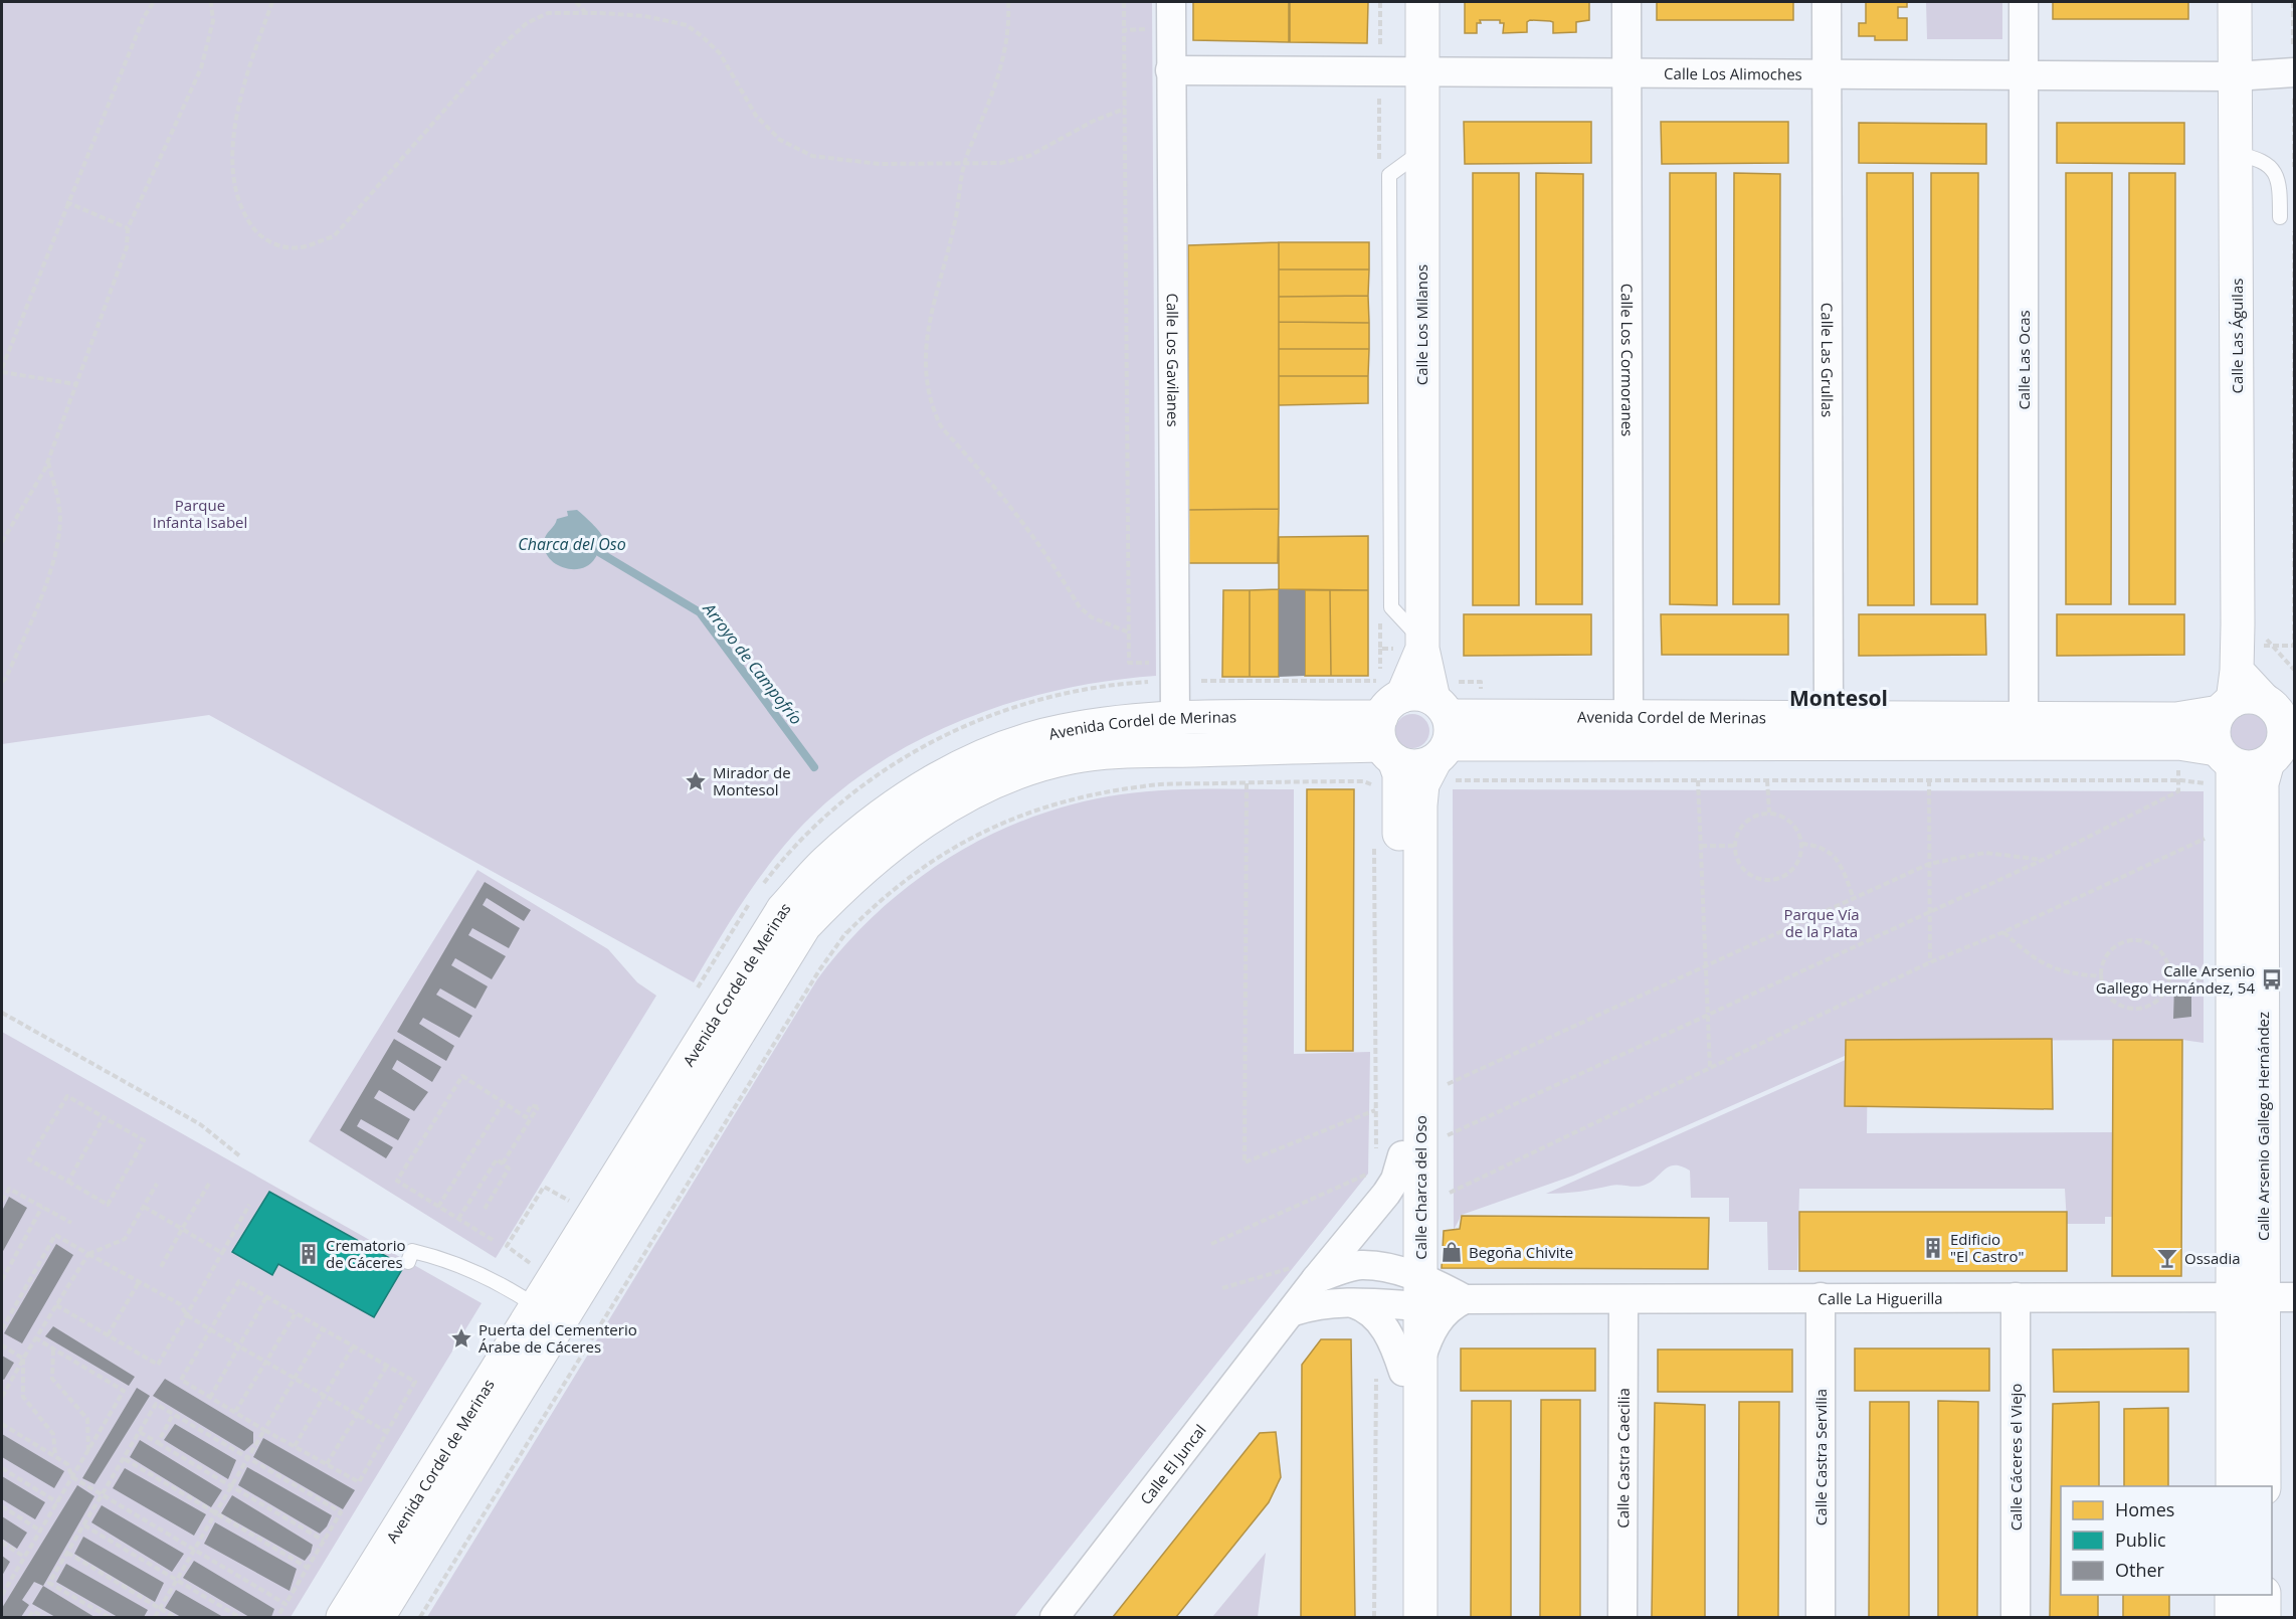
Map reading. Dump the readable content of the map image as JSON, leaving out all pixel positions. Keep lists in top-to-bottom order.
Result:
{
  "streets": {
    "main road": [
      "Calle Los Milanos",
      "Calle Las Águilas",
      "Avenida Cordel de Merinas",
      "Calle Arsenio Gallego Hernández",
      "Calle Charca del Oso"
    ],
    "street": [
      "Calle Los Alimoches",
      "Calle Los Cormoranes",
      "Calle Las Grullas",
      "Calle Los Gavilanes",
      "Calle Las Ocas",
      "Calle La Higuerilla",
      "Calle Castra Servilia",
      "Calle Cáceres el Viejo",
      "Calle Castra Caecilia",
      "Calle El Juncal"
    ]
  },
  "crossings": [
    ["Calle Los Alimoches", "Calle Los Milanos"],
    ["Calle Los Alimoches", "Calle Las Águilas"],
    ["Calle Los Alimoches", "Calle Los Cormoranes"],
    ["Calle Los Alimoches", "Calle Las Grullas"],
    ["Calle Los Alimoches", "Calle Los Gavilanes"],
    ["Calle Los Alimoches", "Calle Las Ocas"],
    ["Calle Los Milanos", "Avenida Cordel de Merinas"],
    ["Calle Los Milanos", "Calle Charca del Oso"],
    ["Calle Las Águilas", "Avenida Cordel de Merinas"],
    ["Calle Las Águilas", "Calle Arsenio Gallego Hernández"],
    ["Calle Los Cormoranes", "Avenida Cordel de Merinas"],
    ["Calle Las Grullas", "Avenida Cordel de Merinas"],
    ["Calle Los Gavilanes", "Avenida Cordel de Merinas"],
    ["Calle Las Ocas", "Avenida Cordel de Merinas"],
    ["Avenida Cordel de Merinas", "Calle Arsenio Gallego Hernández"],
    ["Avenida Cordel de Merinas", "Calle Charca del Oso"],
    ["Calle Arsenio Gallego Hernández", "Calle La Higuerilla"],
    ["Calle Charca del Oso", "Calle La Higuerilla"],
    ["Calle Charca del Oso", "Calle El Juncal"],
    ["Calle La Higuerilla", "Calle Castra Servilia"],
    ["Calle La Higuerilla", "Calle Cáceres el Viejo"],
    ["Calle La Higuerilla", "Calle Castra Caecilia"]
  ],
  "districts": ["Montesol"],
  "water": ["Charca del Oso", "Arroyo de Campofrío"],
  "parks": ["Parque Infanta Isabel", "Parque Vía de la Plata"],
  "places": {
    "place": ["Mirador de Montesol", "Puerta del Cementerio Árabe de Cáceres"],
    "bus stop": ["Calle Arsenio Gallego Hernández, 54"],
    "building": ["Edificio \"El Castro\"", "Crematorio de Cáceres"],
    "shop": ["Begoña Chivite"],
    "bar": ["Ossadia"]
  },
  "legend": ["Homes", "Public", "Other"]
}
